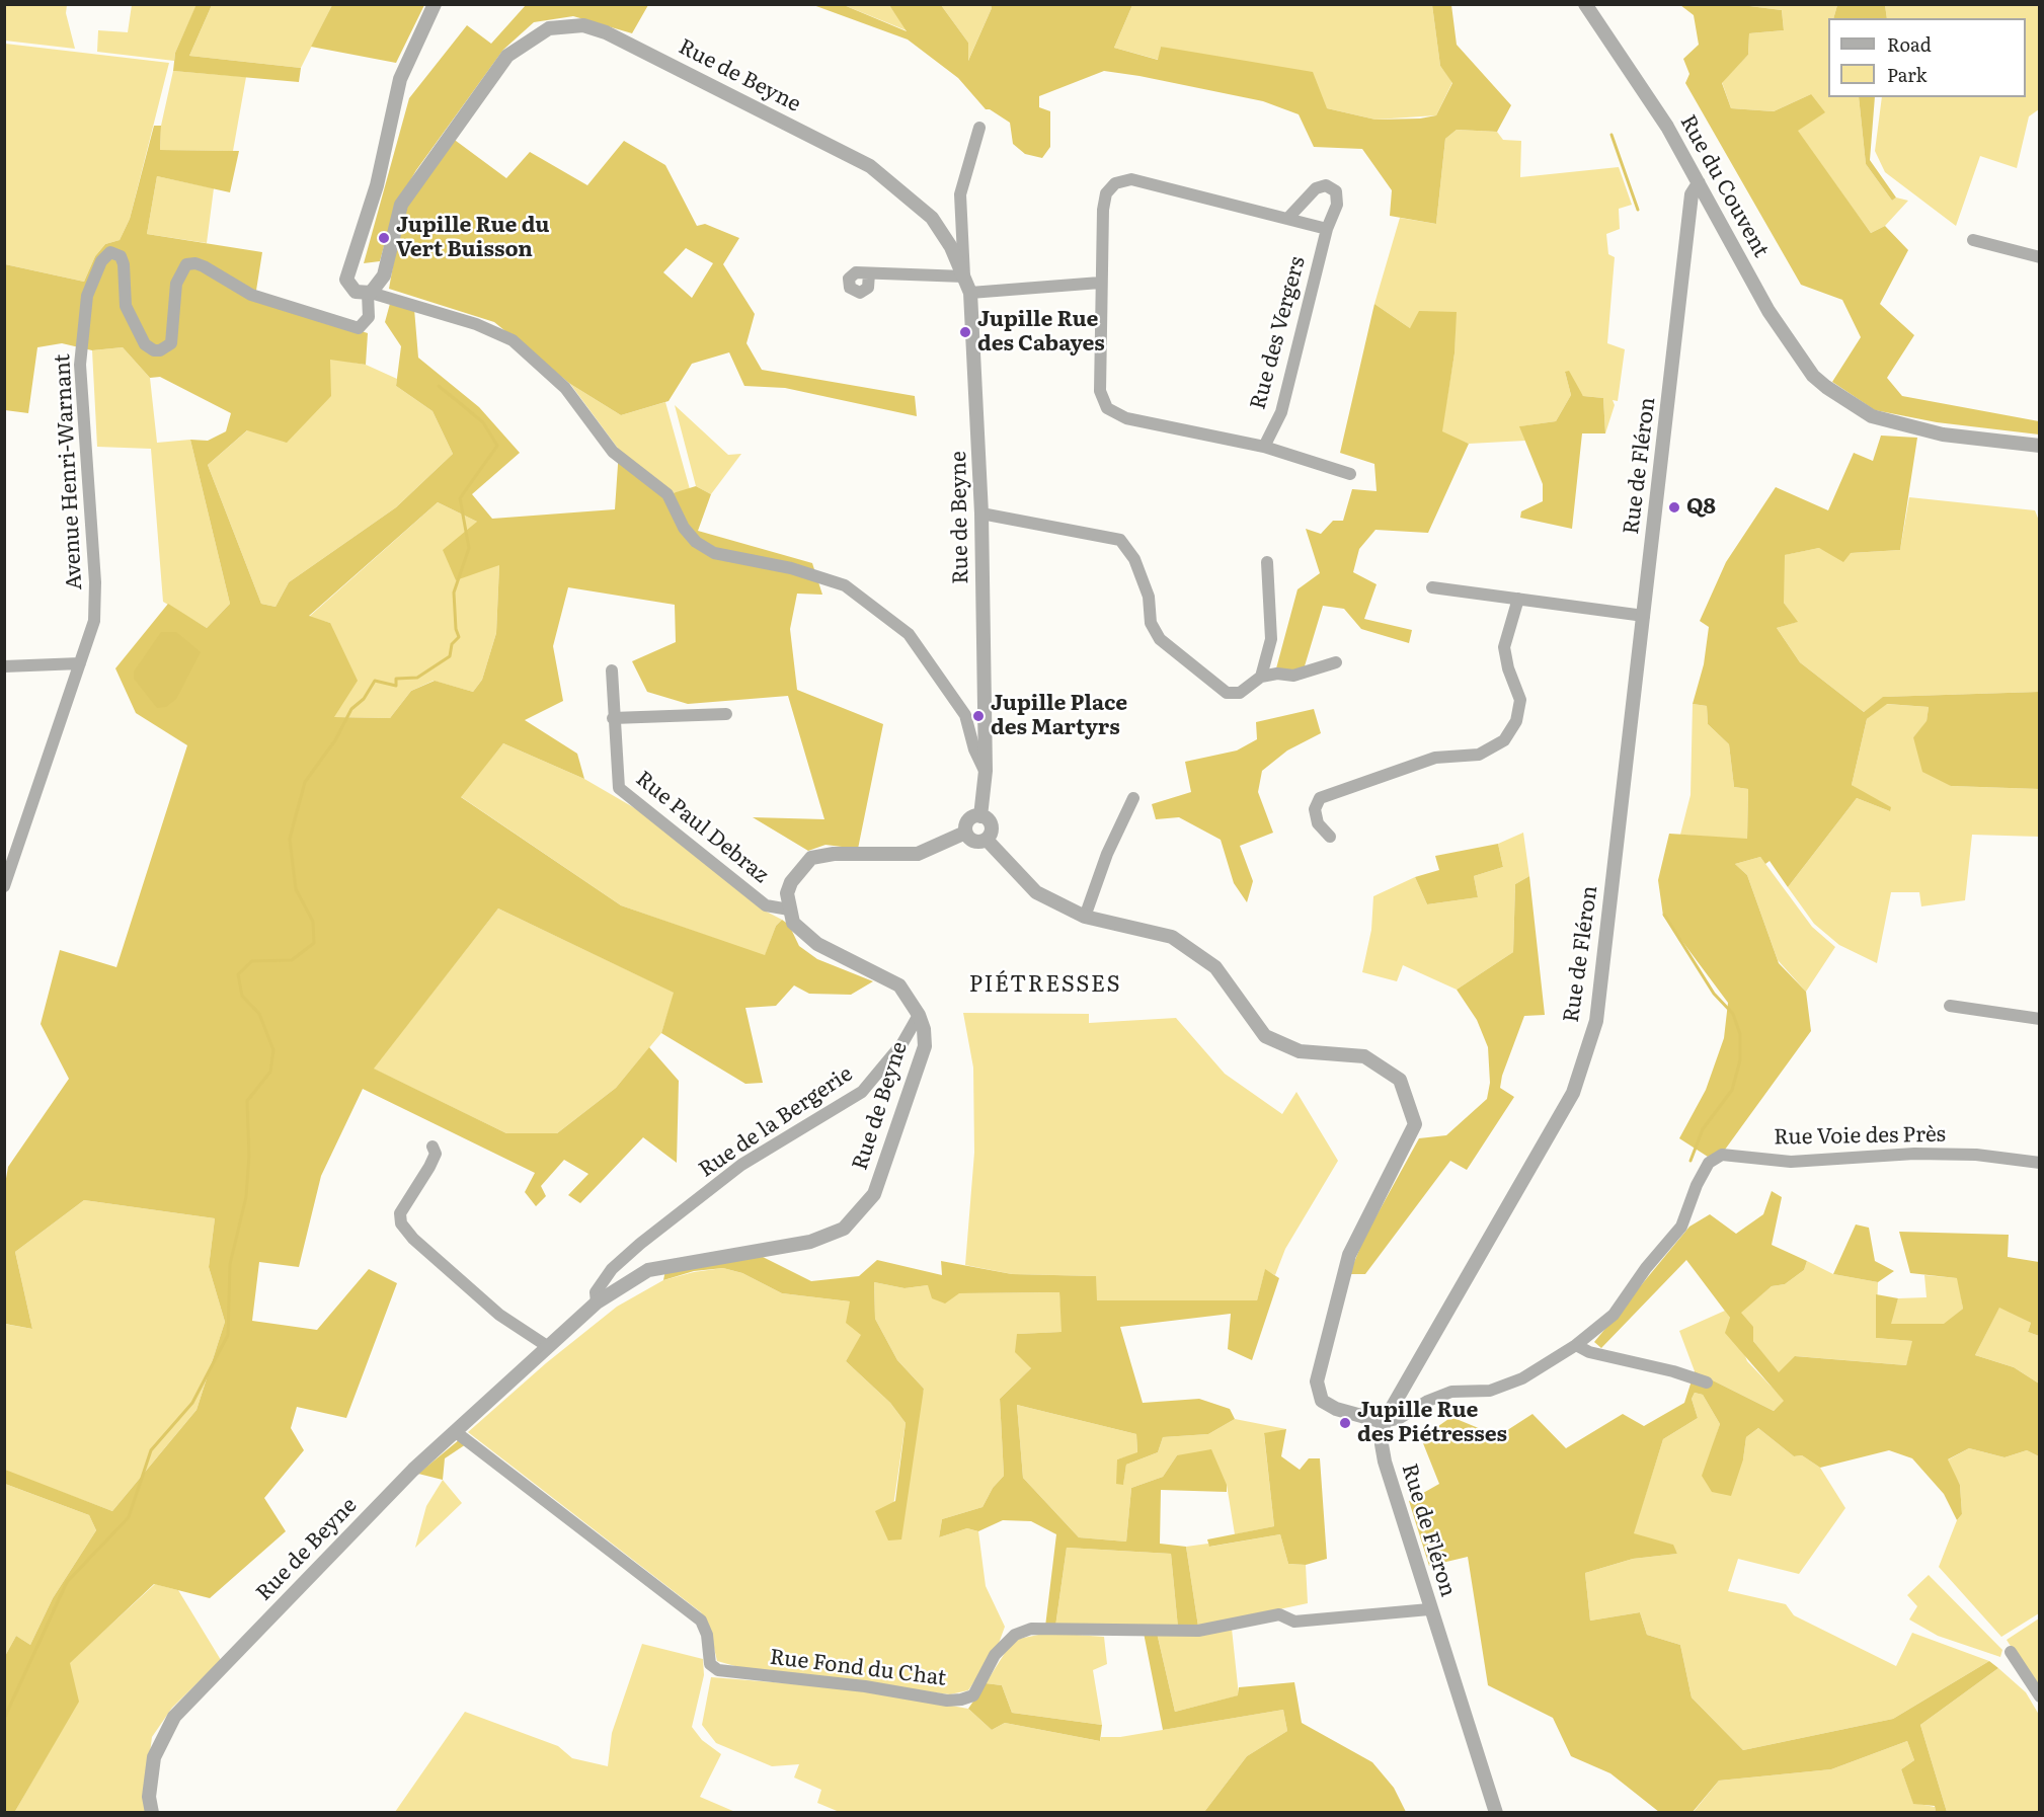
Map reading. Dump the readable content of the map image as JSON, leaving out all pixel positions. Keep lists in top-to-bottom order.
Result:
{
  "streets": {
    "street": [
      "Rue de Beyne",
      "Rue du Couvent",
      "Rue des Vergers",
      "Rue de Fléron",
      "Avenue Henri-Warnant",
      "Rue Paul Debraz",
      "Rue de la Bergerie",
      "Rue Voie des Près",
      "Rue Fond du Chat"
    ]
  },
  "crossings": [
    ["Rue de Beyne", "Avenue Henri-Warnant"],
    ["Rue de Beyne", "Rue Paul Debraz"],
    ["Rue de Beyne", "Rue de la Bergerie"],
    ["Rue de Beyne", "Rue Fond du Chat"],
    ["Rue du Couvent", "Rue de Fléron"],
    ["Rue de Fléron", "Rue Voie des Près"],
    ["Rue de Fléron", "Rue Fond du Chat"]
  ],
  "districts": ["PIÉTRESSES"],
  "places": [
    "Jupille Rue du Vert Buisson",
    "Jupille Rue des Cabayes",
    "Q8",
    "Jupille Place des Martyrs",
    "Jupille Rue des Piétresses"
  ],
  "legend": ["Road", "Park"]
}
